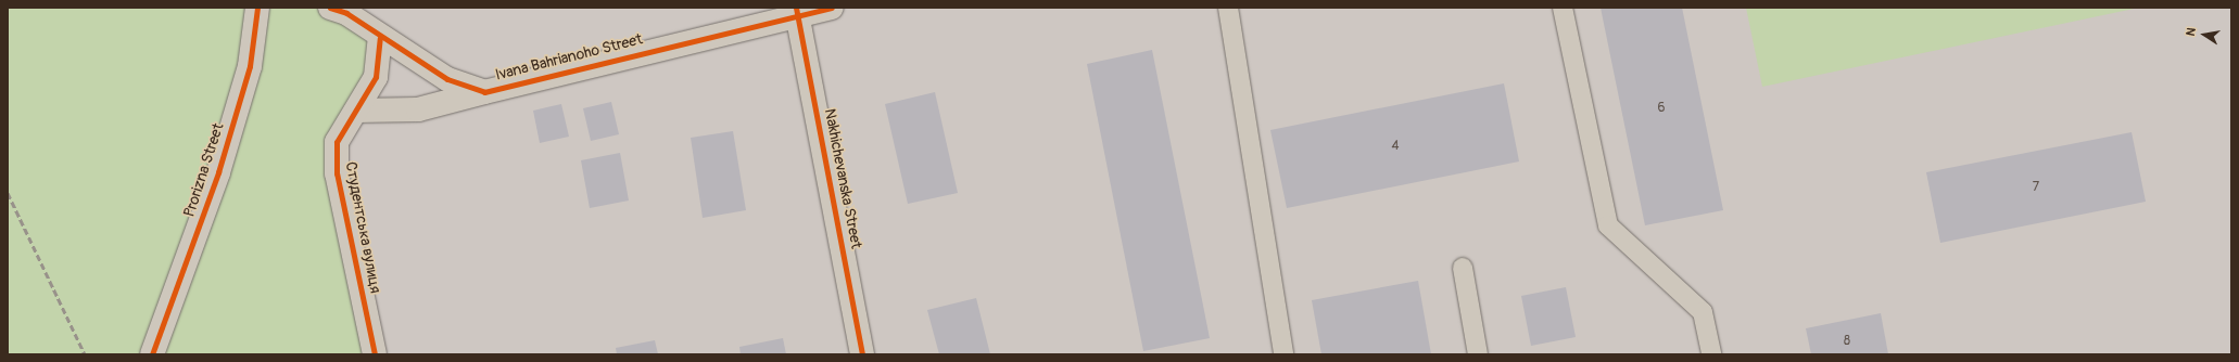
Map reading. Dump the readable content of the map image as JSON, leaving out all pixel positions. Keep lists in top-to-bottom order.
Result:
{
  "streets": {
    "street": [
      "Ivana Bahrianoho Street",
      "Prorizna Street",
      "Nakhichevanska Street",
      "Студентська вулиця"
    ]
  },
  "crossings": [
    ["Ivana Bahrianoho Street", "Nakhichevanska Street"],
    ["Ivana Bahrianoho Street", "Студентська вулиця"]
  ],
  "house_numbers": [
    "6",
    "4",
    "7",
    "8"
  ],
  "north": "left"
}
